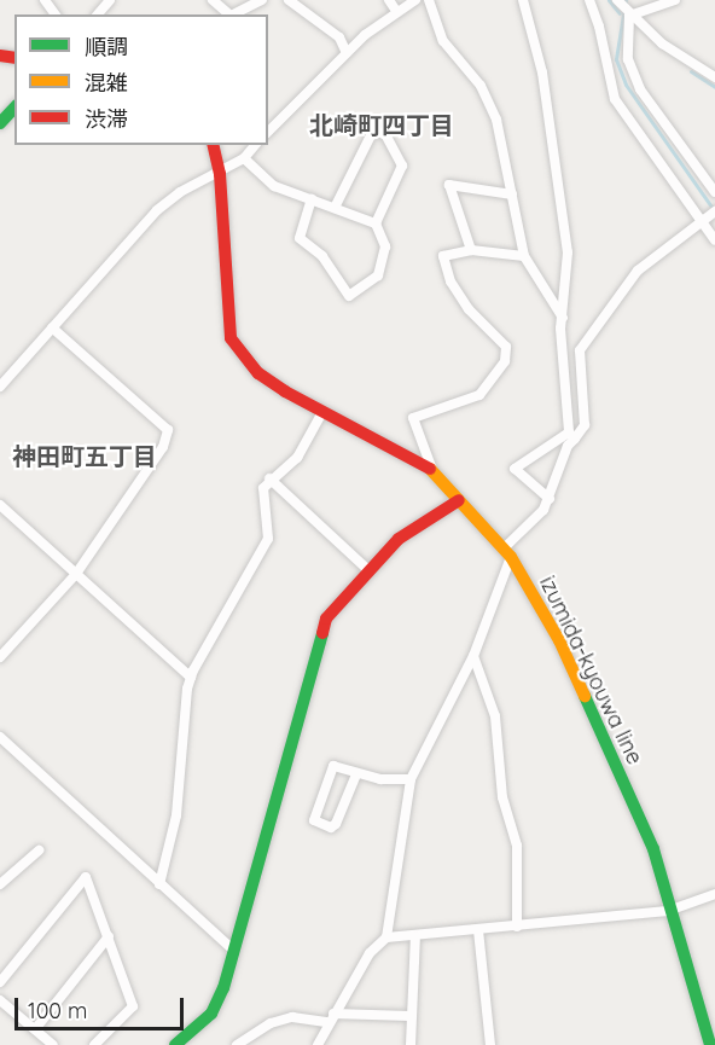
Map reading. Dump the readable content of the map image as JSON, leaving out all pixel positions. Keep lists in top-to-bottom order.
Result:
{
  "streets": {
    "main road": ["izumida-kyouwa line"]
  },
  "districts": ["北崎町四丁目", "神田町五丁目"],
  "legend": ["順調", "混雑", "渋滞"],
  "scale_bar": "100 m"
}
